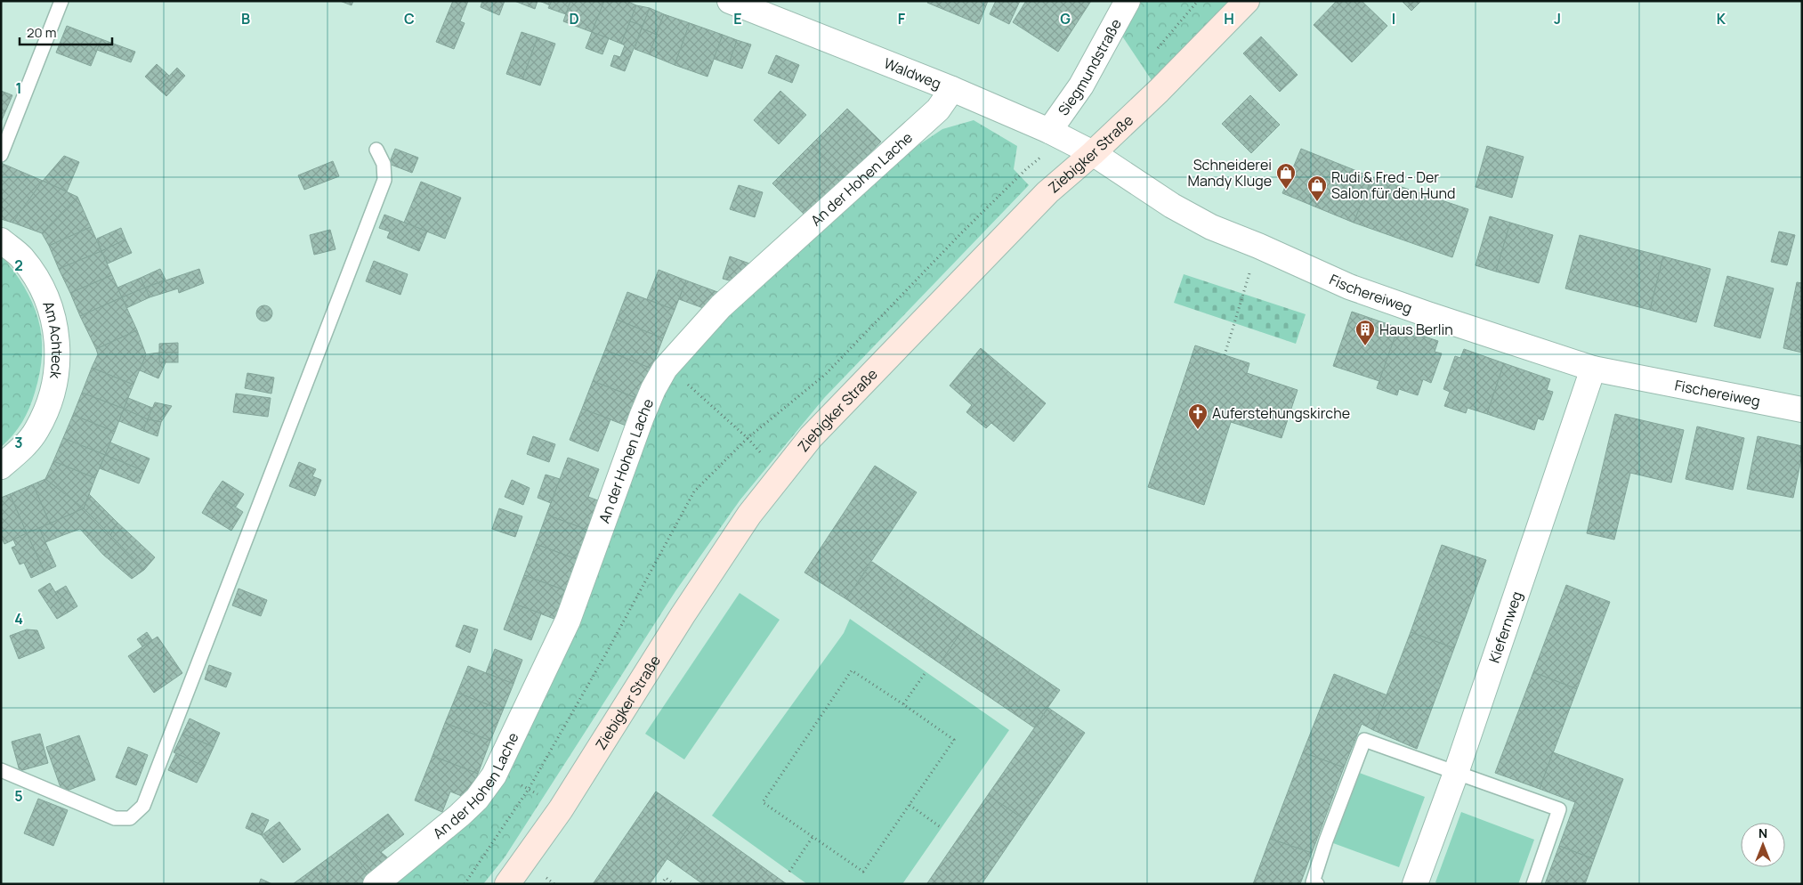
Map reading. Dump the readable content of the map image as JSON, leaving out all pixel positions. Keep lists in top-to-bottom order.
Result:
{
  "streets": {
    "main road": ["Ziebigker Straße"],
    "street": [
      "Siegmundstraße",
      "Waldweg",
      "An der Hohen Lache",
      "Fischereiweg",
      "Am Achteck",
      "Kiefernweg"
    ]
  },
  "crossings": [
    ["Siegmundstraße", "Waldweg"],
    ["Waldweg", "Ziebigker Straße"],
    ["Waldweg", "An der Hohen Lache"],
    ["Waldweg", "Fischereiweg"],
    ["Ziebigker Straße", "Fischereiweg"],
    ["Fischereiweg", "Kiefernweg"]
  ],
  "places": {
    "shop": ["Schneiderei Mandy Kluge", "Rudi & Fred - Der Salon für den Hund"],
    "building": ["Haus Berlin"],
    "church": ["Auferstehungskirche"]
  },
  "scale_bar": "20 m",
  "north": "top",
  "grid": {
    "columns": [
      "B",
      "C",
      "D",
      "E",
      "F",
      "G",
      "H",
      "I",
      "J",
      "K"
    ],
    "rows": [
      "1",
      "2",
      "3",
      "4",
      "5"
    ]
  }
}
